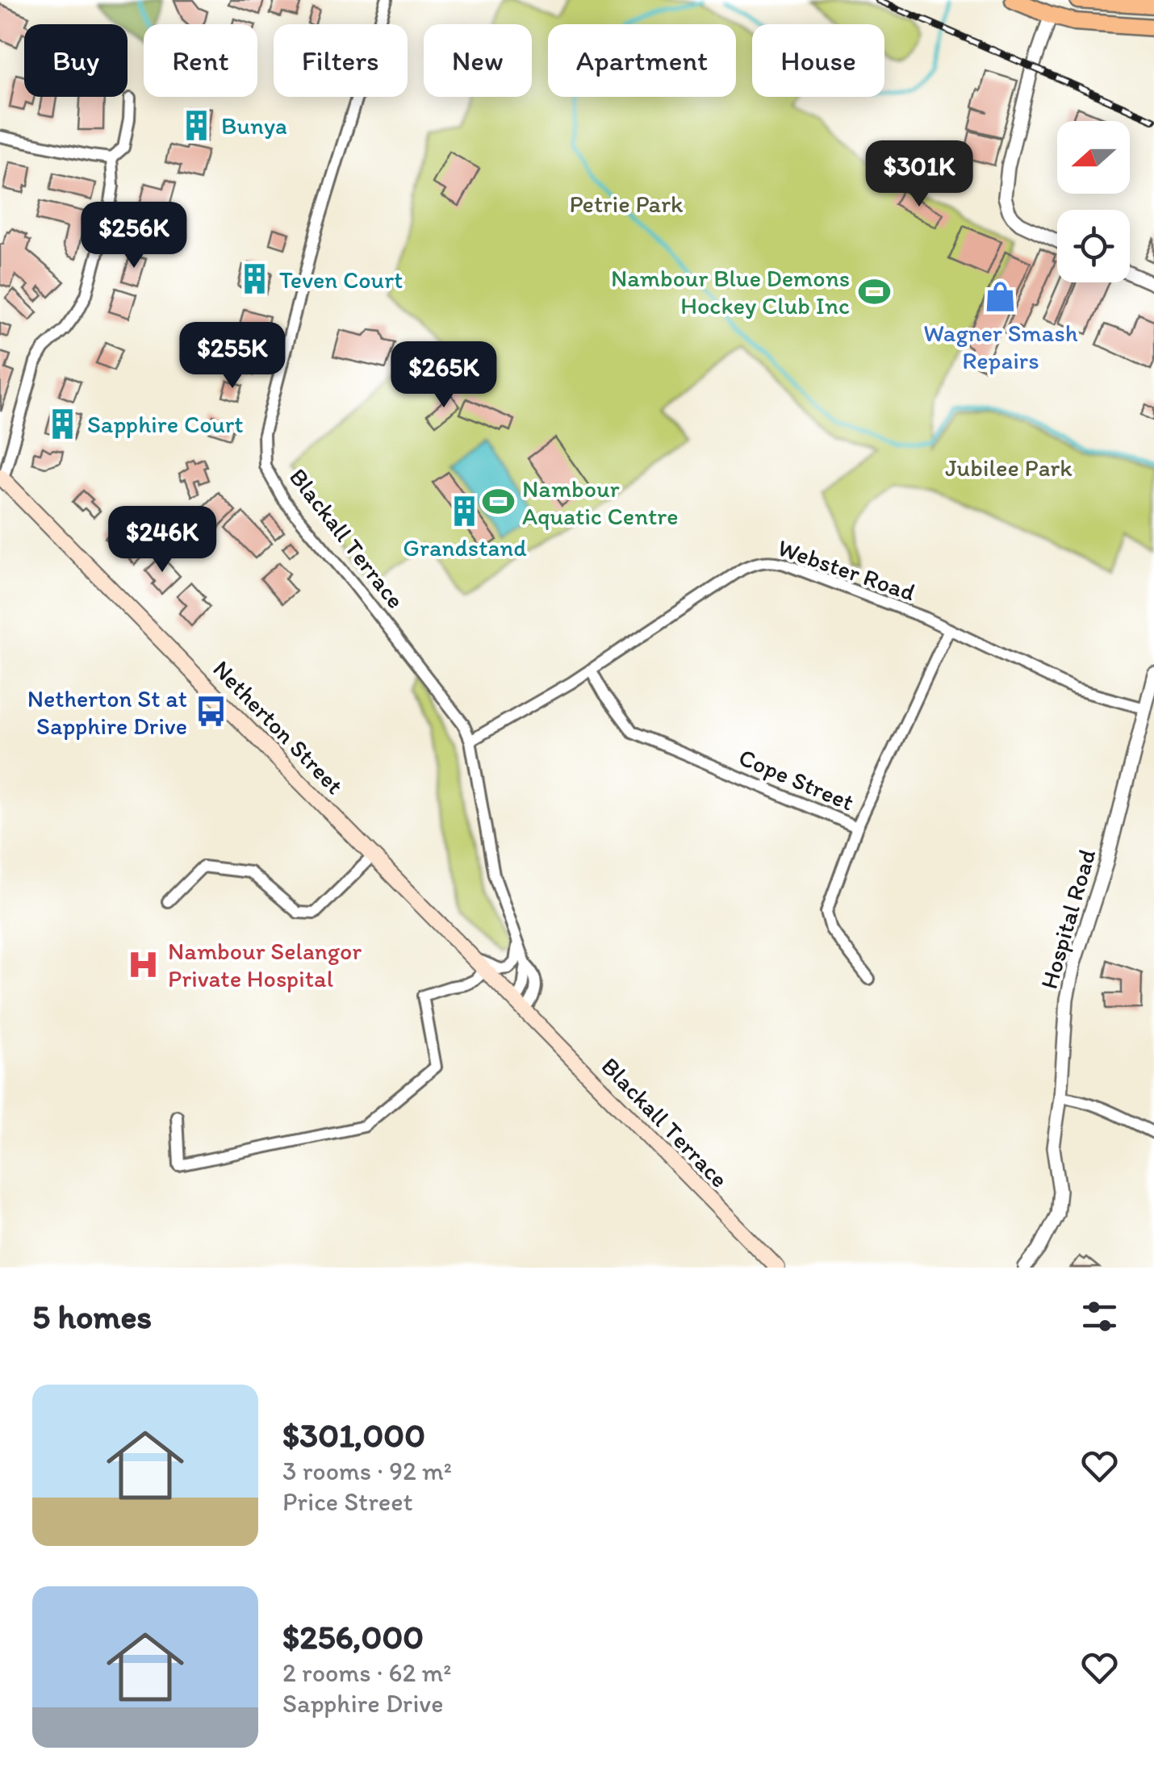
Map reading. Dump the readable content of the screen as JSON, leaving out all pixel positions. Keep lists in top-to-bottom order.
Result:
{
  "streets": {
    "main road": ["Blackall Terrace", "Netherton Street"],
    "street": ["Webster Road", "Cope Street", "Hospital Road"]
  },
  "crossings": [
    ["Blackall Terrace", "Webster Road"],
    ["Blackall Terrace", "Netherton Street"],
    ["Webster Road", "Cope Street"],
    ["Webster Road", "Hospital Road"]
  ],
  "parks": ["Petrie Park", "Jubilee Park"],
  "places": {
    "building": [
      "Bunya",
      "Teven Court",
      "Sapphire Court",
      "Grandstand"
    ],
    "sports": ["Nambour Blue Demons Hockey Club Inc", "Nambour Aquatic Centre"],
    "shop": ["Wagner Smash Repairs"],
    "bus stop": ["Netherton St at Sapphire Drive"],
    "hospital": ["Nambour Selangor Private Hospital"]
  },
  "north": "left",
  "page": {
    "chip": [
      "Buy",
      "Rent",
      "Filters",
      "New",
      "Apartment",
      "House"
    ],
    "price": [
      "$301K",
      "$256K",
      "$255K",
      "$265K",
      "$246K"
    ],
    "heading": "5 homes",
    "list": [
      {
        "name": "$301,000",
        "note": "3 rooms · 92 m² · Price Street"
      },
      {
        "name": "$256,000",
        "note": "2 rooms · 62 m² · Sapphire Drive"
      }
    ]
  }
}
